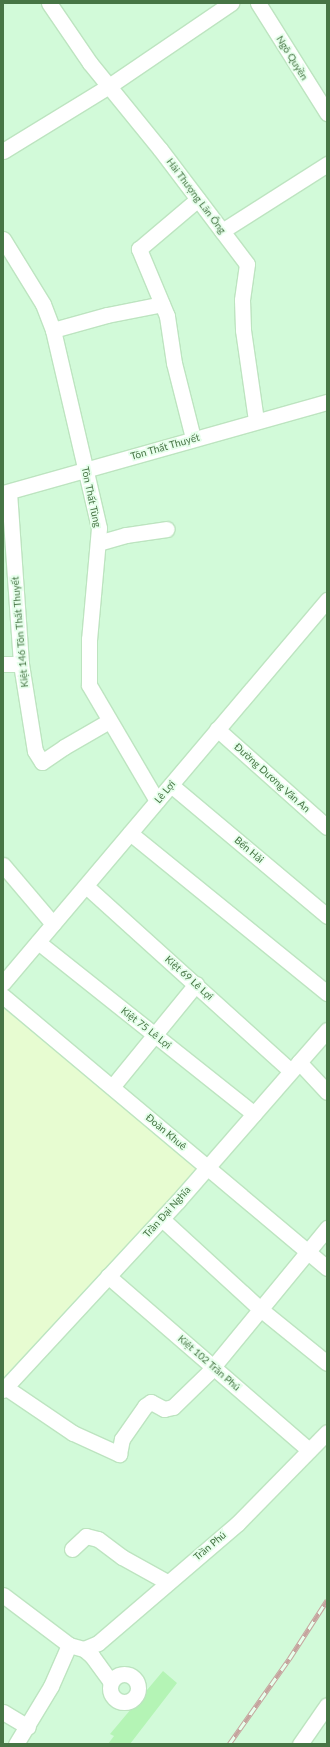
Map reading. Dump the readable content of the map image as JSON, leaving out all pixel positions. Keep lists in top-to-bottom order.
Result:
{
  "streets": {
    "street": [
      "Ngô Quyền",
      "Hải Thượng Lãn Ông",
      "Tôn Thất Thuyết",
      "Tôn Thất Tùng",
      "Kiệt 146 Tôn Thất Thuyết",
      "Đường Dương Văn An",
      "Lê Lợi",
      "Bến Hải",
      "Kiệt 69 Lê Lợi",
      "Kiệt 75 Lê Lợi",
      "Đoàn Khuê",
      "Trần Đại Nghĩa",
      "Kiệt 102 Trần Phú",
      "Trần Phú"
    ]
  },
  "crossings": [
    ["Hải Thượng Lãn Ông", "Tôn Thất Thuyết"],
    ["Tôn Thất Thuyết", "Tôn Thất Tùng"],
    ["Tôn Thất Thuyết", "Kiệt 146 Tôn Thất Thuyết"],
    ["Tôn Thất Tùng", "Kiệt 146 Tôn Thất Thuyết"],
    ["Tôn Thất Tùng", "Lê Lợi"],
    ["Đường Dương Văn An", "Lê Lợi"],
    ["Lê Lợi", "Bến Hải"],
    ["Lê Lợi", "Kiệt 69 Lê Lợi"],
    ["Lê Lợi", "Kiệt 75 Lê Lợi"],
    ["Kiệt 69 Lê Lợi", "Trần Đại Nghĩa"],
    ["Kiệt 75 Lê Lợi", "Trần Đại Nghĩa"],
    ["Đoàn Khuê", "Trần Đại Nghĩa"],
    ["Trần Đại Nghĩa", "Kiệt 102 Trần Phú"],
    ["Kiệt 102 Trần Phú", "Trần Phú"]
  ]
}
